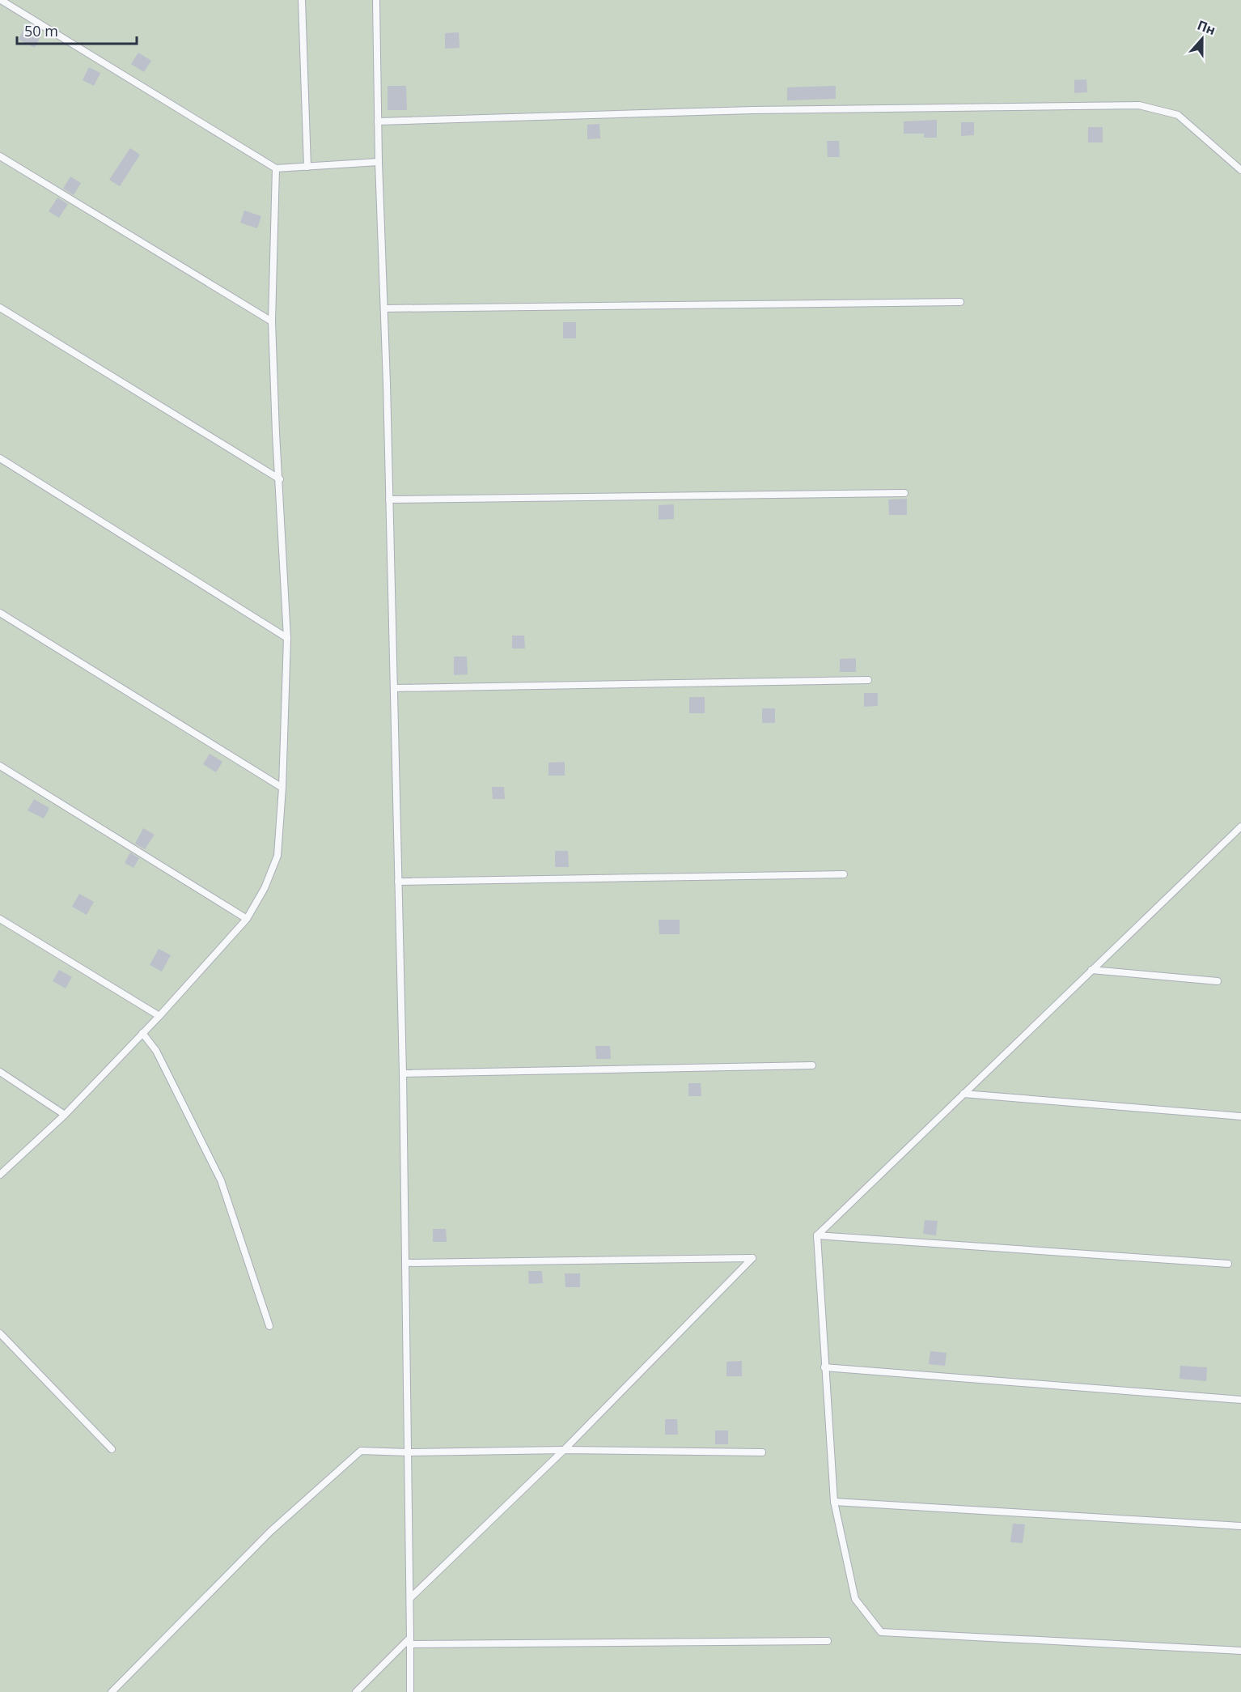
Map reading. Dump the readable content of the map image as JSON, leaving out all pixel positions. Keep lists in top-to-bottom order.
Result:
{
  "scale_bar": "50 m",
  "north": "top"
}
